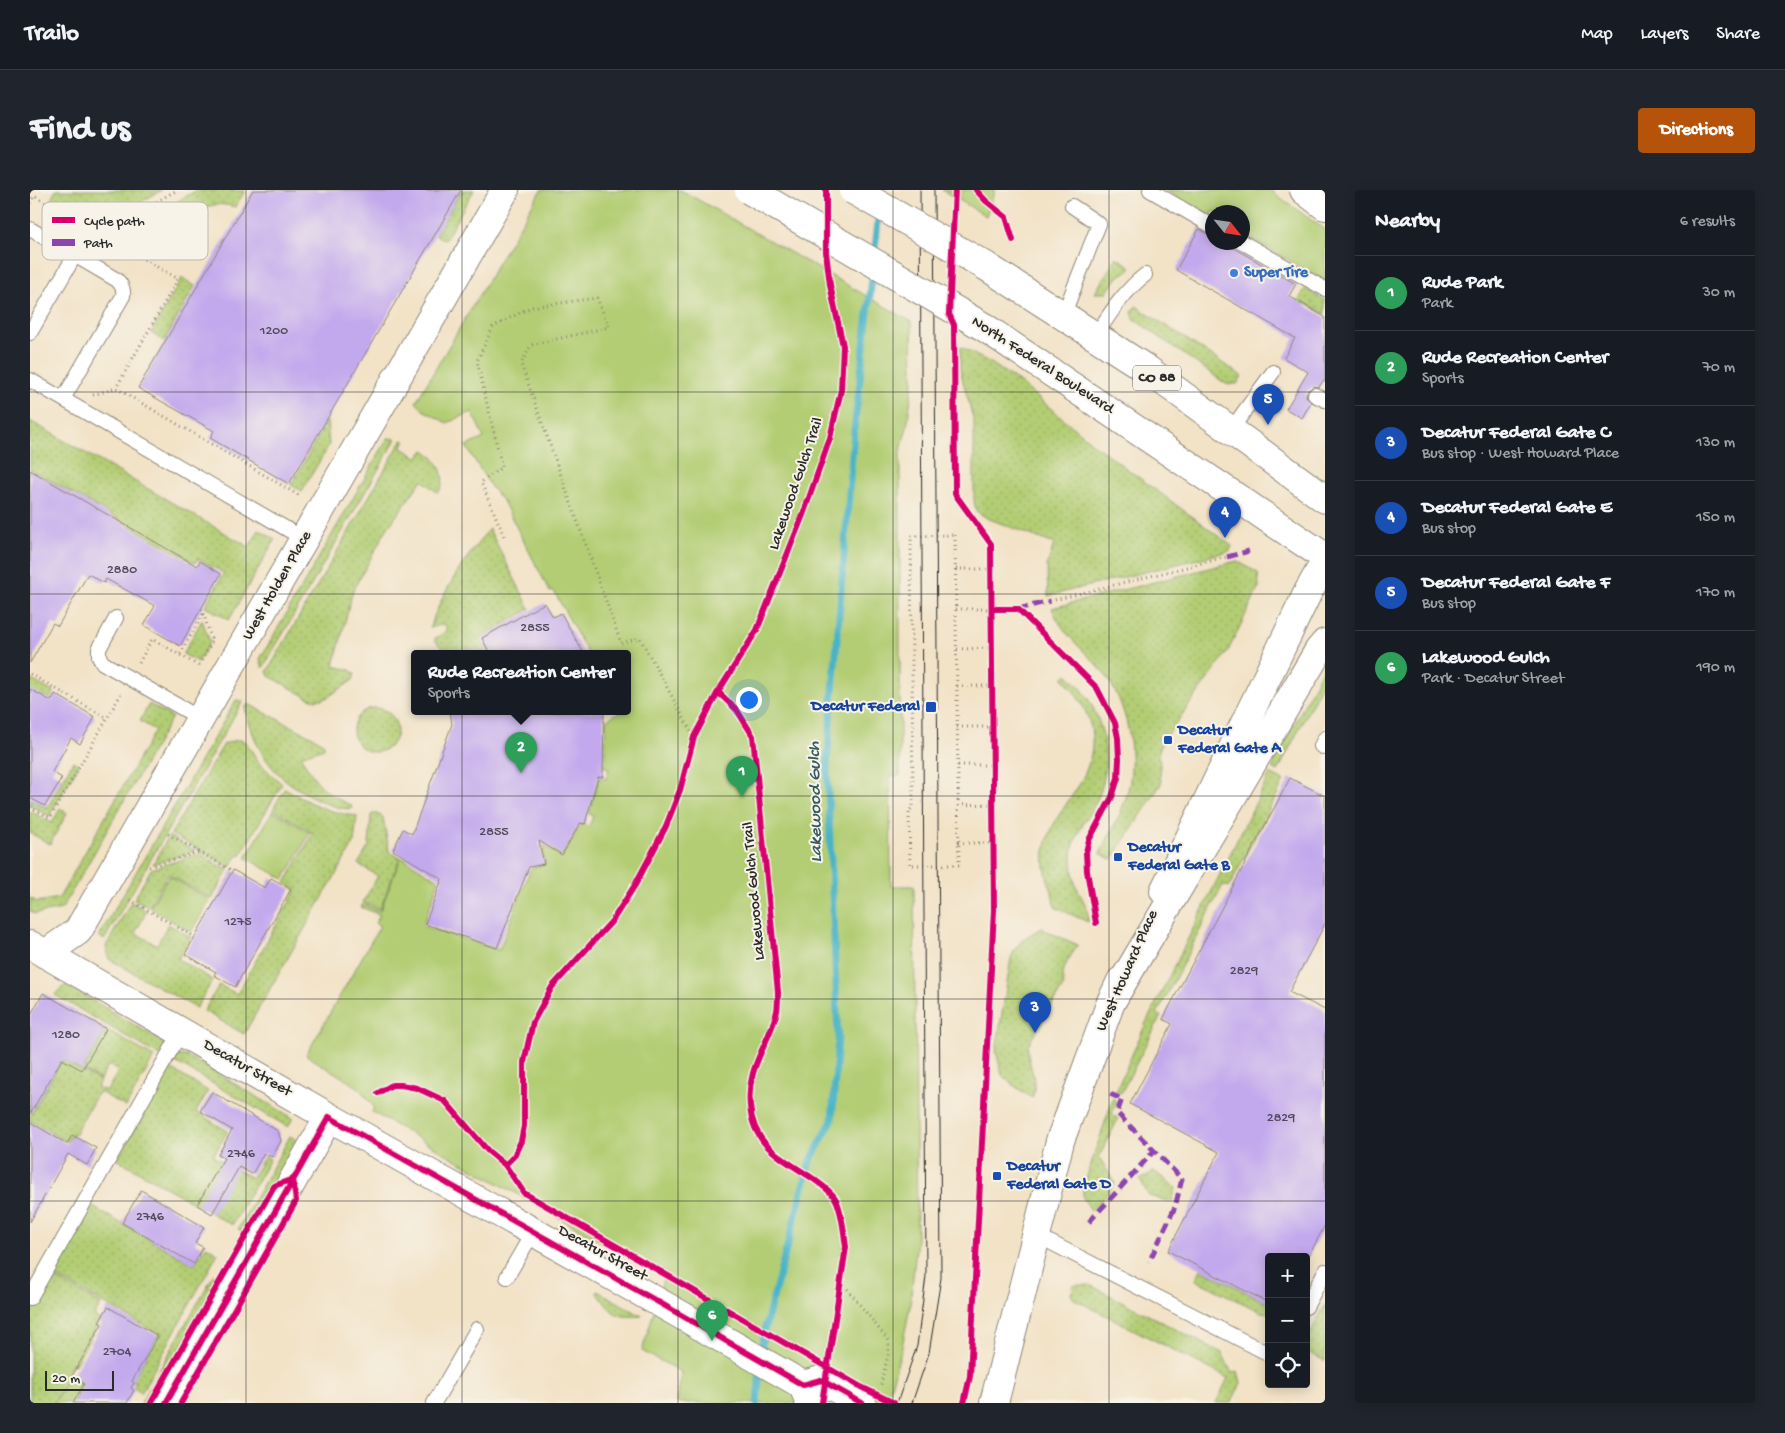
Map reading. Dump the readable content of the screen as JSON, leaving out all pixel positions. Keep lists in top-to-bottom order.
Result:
{
  "streets": {
    "street": [
      "North Federal Boulevard",
      "CO 88",
      "West Holden Place",
      "West Howard Place",
      "Decatur Street"
    ],
    "cycle path": ["Lakewood Gulch Trail"]
  },
  "crossings": [
    ["West Holden Place", "Decatur Street"]
  ],
  "water": ["Lakewood Gulch"],
  "places": {
    "other": ["Super Tire"],
    "transit": [
      "Decatur Federal",
      "Decatur Federal Gate A",
      "Decatur Federal Gate B",
      "Decatur Federal Gate D"
    ]
  },
  "house_numbers": [
    "1200",
    "2880",
    "2855",
    "2855",
    "1275",
    "2829",
    "1280",
    "2829",
    "2746",
    "2746",
    "2704"
  ],
  "legend": ["Cycle path", "Path"],
  "scale_bar": "20 m",
  "north": "bottom right",
  "page": {
    "header": "Trailo",
    "nav": ["Map", "Layers", "Share"],
    "buttons": "Directions",
    "title": "Find us",
    "heading": ["Nearby", "6 results"],
    "list": [
      {
        "mark": "1",
        "name": "Rude Park",
        "note": "Park",
        "value": "30 m"
      },
      {
        "mark": "2",
        "name": "Rude Recreation Center",
        "note": "Sports",
        "value": "70 m"
      },
      {
        "mark": "3",
        "name": "Decatur Federal Gate C",
        "note": "Bus stop · West Howard Place",
        "value": "130 m"
      },
      {
        "mark": "4",
        "name": "Decatur Federal Gate E",
        "note": "Bus stop",
        "value": "150 m"
      },
      {
        "mark": "5",
        "name": "Decatur Federal Gate F",
        "note": "Bus stop",
        "value": "170 m"
      },
      {
        "mark": "6",
        "name": "Lakewood Gulch",
        "note": "Park · Decatur Street",
        "value": "190 m"
      }
    ],
    "pins": [
      "5",
      "4",
      "2",
      "1",
      "3",
      "6"
    ],
    "popup": ["Rude Recreation Center", "Sports"],
    "map_buttons": ["+", "−"],
    "scale": "20 m"
  }
}
